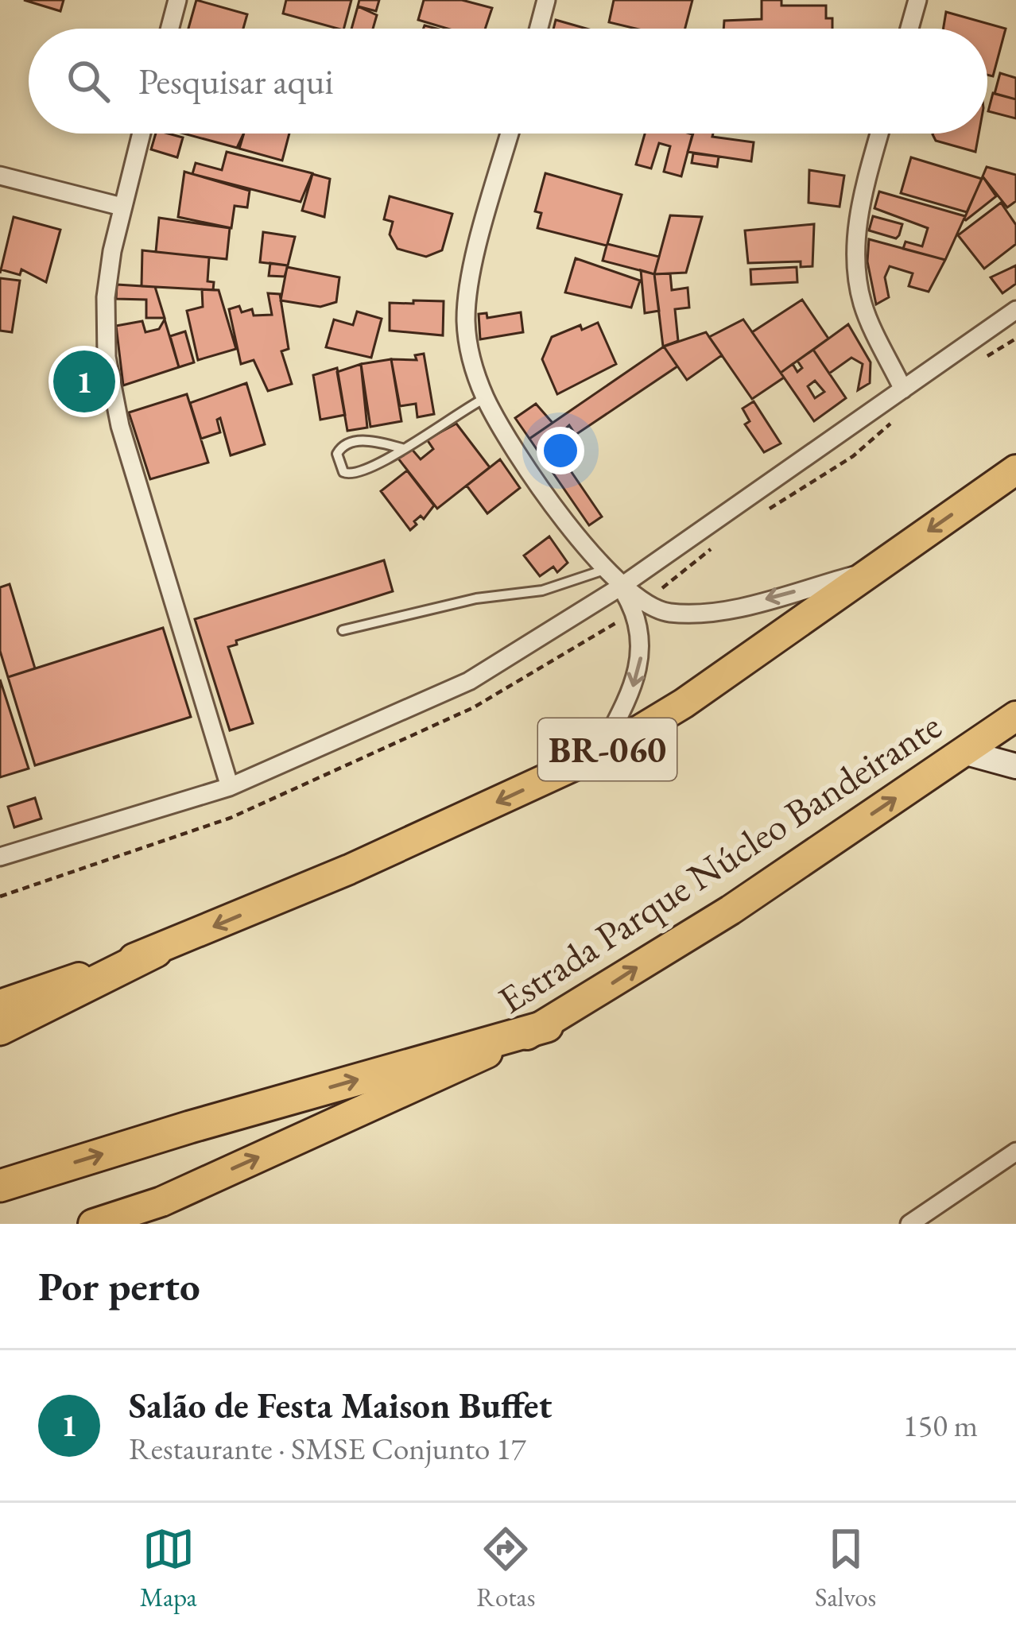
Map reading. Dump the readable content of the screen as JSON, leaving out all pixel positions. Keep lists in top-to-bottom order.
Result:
{
  "streets": {
    "highway": ["BR-060", "Estrada Parque Núcleo Bandeirante"]
  },
  "page": {
    "search": "Pesquisar aqui",
    "pins": "1",
    "heading": "Por perto",
    "list": [
      {
        "mark": "1",
        "name": "Salão de Festa Maison Buffet",
        "note": "Restaurante · SMSE Conjunto 17",
        "value": "150 m"
      }
    ],
    "nav": ["Mapa", "Rotas", "Salvos"]
  }
}
